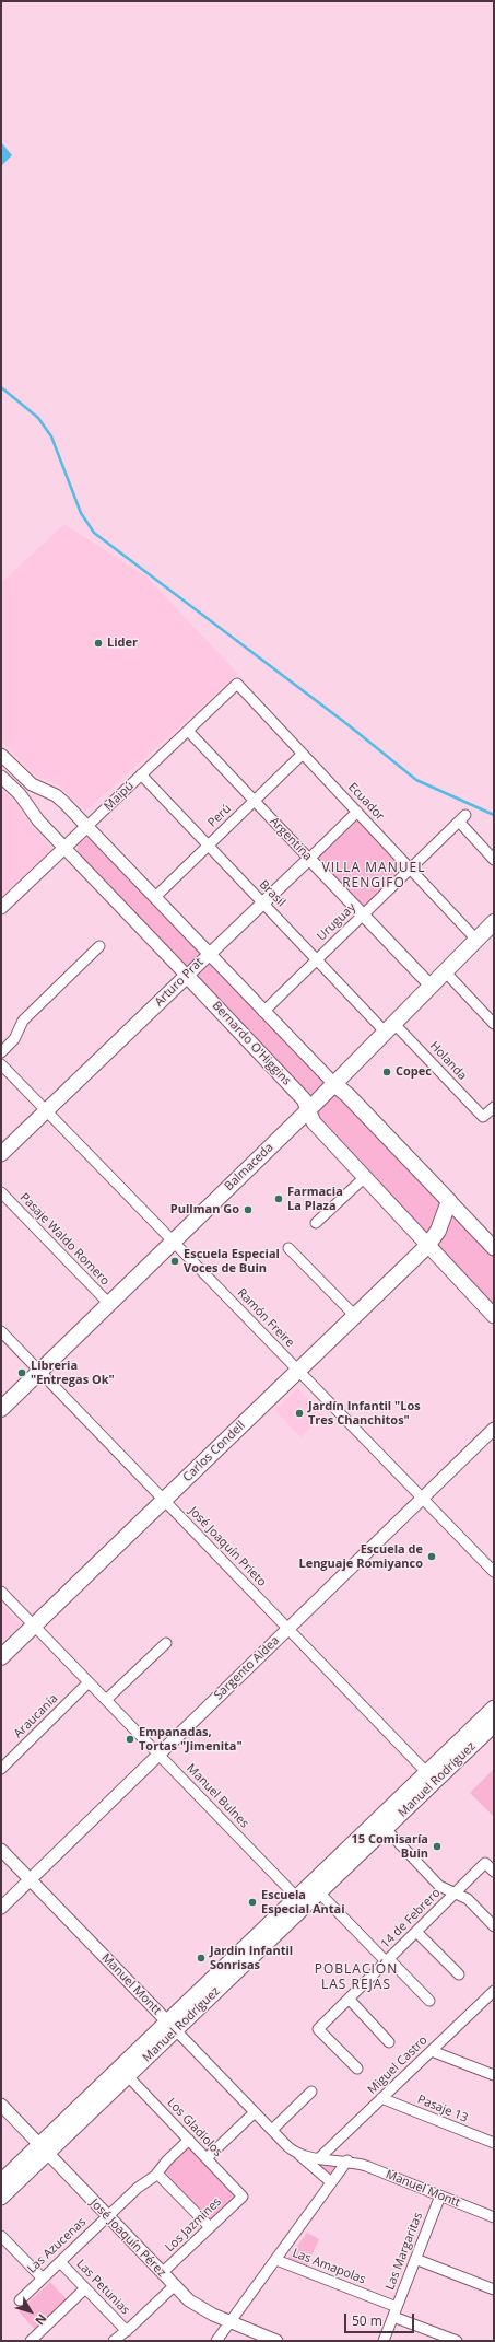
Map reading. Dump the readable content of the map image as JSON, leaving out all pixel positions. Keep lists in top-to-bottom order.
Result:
{
  "streets": {
    "main road": [
      "Arturo Prat",
      "Bernardo O'Higgins",
      "Balmaceda",
      "Carlos Condell",
      "Manuel Rodríguez"
    ],
    "street": [
      "Maipú",
      "Ecuador",
      "Perú",
      "Argentina",
      "Brasil",
      "Uruguay",
      "Holanda",
      "Pasaje Waldo Romero",
      "Ramón Freire",
      "José Joaquín Prieto",
      "Sargento Aldea",
      "Araucanía",
      "Manuel Bulnes",
      "14 de Febrero",
      "Manuel Montt",
      "Miguel Castro",
      "Pasaje 13",
      "Los Gladiolos",
      "Los Jazmines",
      "José Joaquín Pérez",
      "Las Azucenas",
      "Las Margaritas",
      "Las Amapolas",
      "Las Petunias"
    ]
  },
  "crossings": [
    ["Maipú", "Ecuador"],
    ["Maipú", "Argentina"],
    ["Maipú", "Brasil"],
    ["Maipú", "Bernardo O'Higgins"],
    ["Ecuador", "Perú"],
    ["Ecuador", "Uruguay"],
    ["Ecuador", "Arturo Prat"],
    ["Ecuador", "Balmaceda"],
    ["Perú", "Argentina"],
    ["Perú", "Brasil"],
    ["Argentina", "Uruguay"],
    ["Argentina", "Arturo Prat"],
    ["Argentina", "Balmaceda"],
    ["Brasil", "Uruguay"],
    ["Brasil", "Arturo Prat"],
    ["Brasil", "Holanda"],
    ["Brasil", "Balmaceda"],
    ["Arturo Prat", "Bernardo O'Higgins"],
    ["Arturo Prat", "Ramón Freire"],
    ["Bernardo O'Higgins", "Balmaceda"],
    ["Bernardo O'Higgins", "Carlos Condell"],
    ["Holanda", "Balmaceda"],
    ["Balmaceda", "Pasaje Waldo Romero"],
    ["Balmaceda", "Ramón Freire"],
    ["Balmaceda", "José Joaquín Prieto"],
    ["Ramón Freire", "Carlos Condell"],
    ["Ramón Freire", "Sargento Aldea"],
    ["Carlos Condell", "José Joaquín Prieto"],
    ["Carlos Condell", "Manuel Bulnes"],
    ["José Joaquín Prieto", "Sargento Aldea"],
    ["José Joaquín Prieto", "Manuel Rodríguez"],
    ["Sargento Aldea", "Manuel Bulnes"],
    ["Sargento Aldea", "Manuel Montt"],
    ["Araucanía", "Manuel Bulnes"],
    ["Manuel Rodríguez", "Manuel Bulnes"],
    ["Manuel Rodríguez", "Manuel Montt"],
    ["Manuel Rodríguez", "Los Gladiolos"],
    ["Manuel Rodríguez", "José Joaquín Pérez"],
    ["Manuel Montt", "Miguel Castro"],
    ["Manuel Montt", "Las Margaritas"],
    ["Miguel Castro", "Pasaje 13"],
    ["Los Gladiolos", "Los Jazmines"],
    ["Los Gladiolos", "Las Azucenas"],
    ["Los Jazmines", "José Joaquín Pérez"],
    ["José Joaquín Pérez", "Las Azucenas"],
    ["Las Azucenas", "Las Petunias"],
    ["Las Margaritas", "Las Amapolas"]
  ],
  "districts": ["VILLA MANUEL RENGIFO", "POBLACIÓN LAS REJAS"],
  "places": [
    "Lider",
    "Copec",
    "Farmacia La Plaza",
    "Pullman Go",
    "Escuela Especial Voces de Buin",
    "Libreria \"Entregas Ok\"",
    "Jardín Infantil \"Los Tres Chanchitos\"",
    "Escuela de Lenguaje Romiyanco",
    "Empanadas, Tortas \"Jimenita\"",
    "15 Comisaría Buin",
    "Escuela Especial Antai",
    "Jardin Infantil Sonrisas"
  ],
  "scale_bar": "50 m",
  "north": "bottom right"
}
